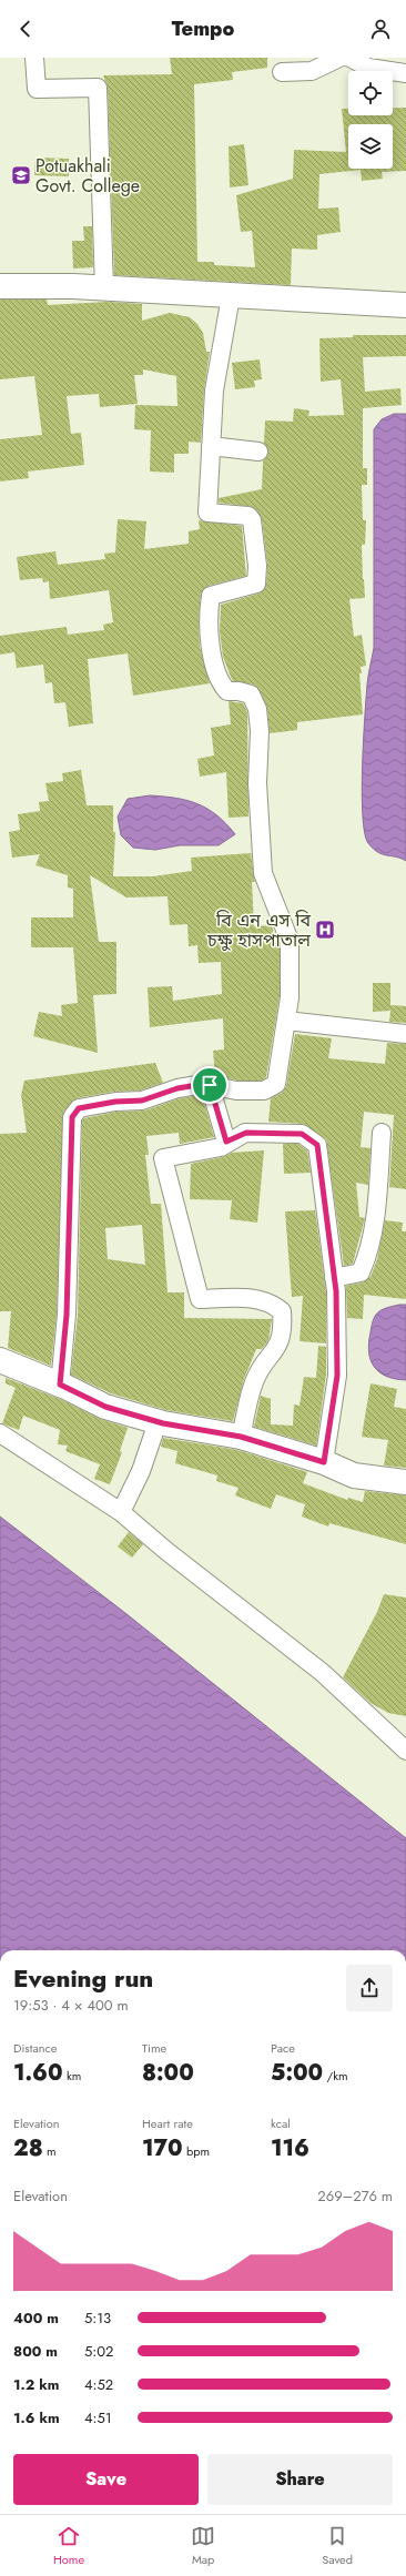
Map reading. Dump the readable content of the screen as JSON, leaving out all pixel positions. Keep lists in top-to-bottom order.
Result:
{
  "places": {
    "school or university": ["Potuakhali Govt. College"],
    "hospital": ["বি এন এস বি চক্ষু হাসপাতাল"]
  },
  "page": {
    "header": "Tempo",
    "heading": ["Evening run", "19:53 · 4 × 400 m"],
    "stats": [
      ["Distance", "1.60 km"],
      ["Time", "8:00"],
      ["Pace", "5:00 /km"],
      ["Elevation", "28 m"],
      ["Heart rate", "170 bpm"],
      ["kcal", "116"]
    ],
    "chart": ["Elevation", "269–276 m"],
    "list": [
      {
        "name": "400 m",
        "note": "5:13"
      },
      {
        "name": "800 m",
        "note": "5:02"
      },
      {
        "name": "1.2 km",
        "note": "4:52"
      },
      {
        "name": "1.6 km",
        "note": "4:51"
      }
    ],
    "buttons": ["Save", "Share"],
    "tabs": ["Home", "Map", "Saved"]
  }
}
